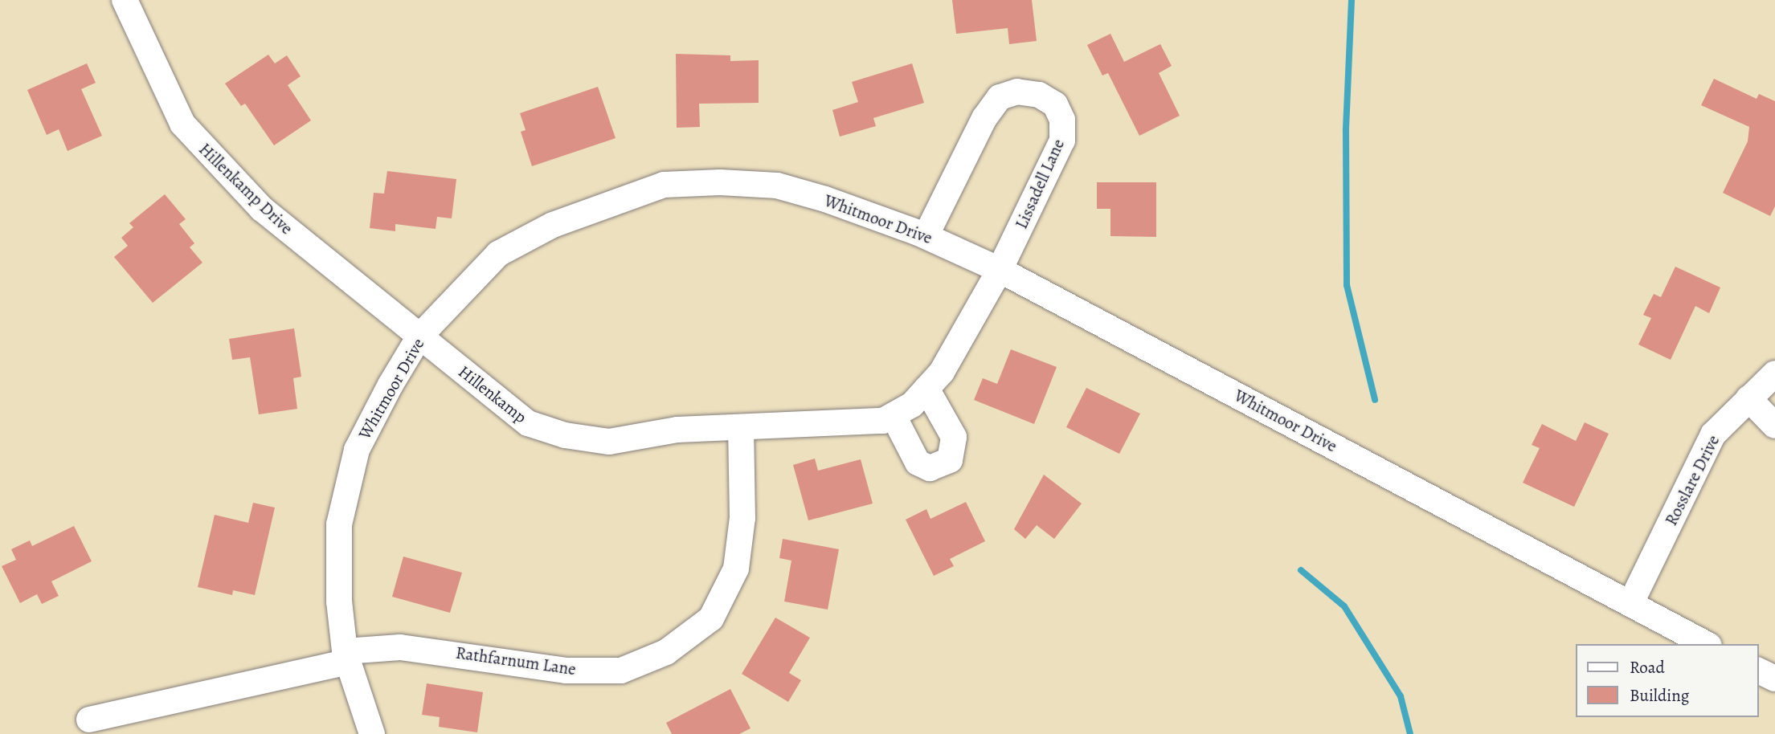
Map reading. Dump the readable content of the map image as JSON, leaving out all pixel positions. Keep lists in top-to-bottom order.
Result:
{
  "streets": {
    "street": [
      "Lissadell Lane",
      "Hillenkamp Drive",
      "Whitmoor Drive",
      "Hillenkamp",
      "Rosslare Drive",
      "Rathfarnum Lane"
    ]
  },
  "crossings": [
    ["Lissadell Lane", "Whitmoor Drive"],
    ["Lissadell Lane", "Hillenkamp"],
    ["Lissadell Lane", "Rathfarnum Lane"],
    ["Hillenkamp Drive", "Whitmoor Drive"],
    ["Hillenkamp Drive", "Hillenkamp"],
    ["Whitmoor Drive", "Hillenkamp"],
    ["Whitmoor Drive", "Rosslare Drive"],
    ["Whitmoor Drive", "Rathfarnum Lane"],
    ["Hillenkamp", "Rathfarnum Lane"]
  ],
  "legend": ["Road", "Building"]
}
